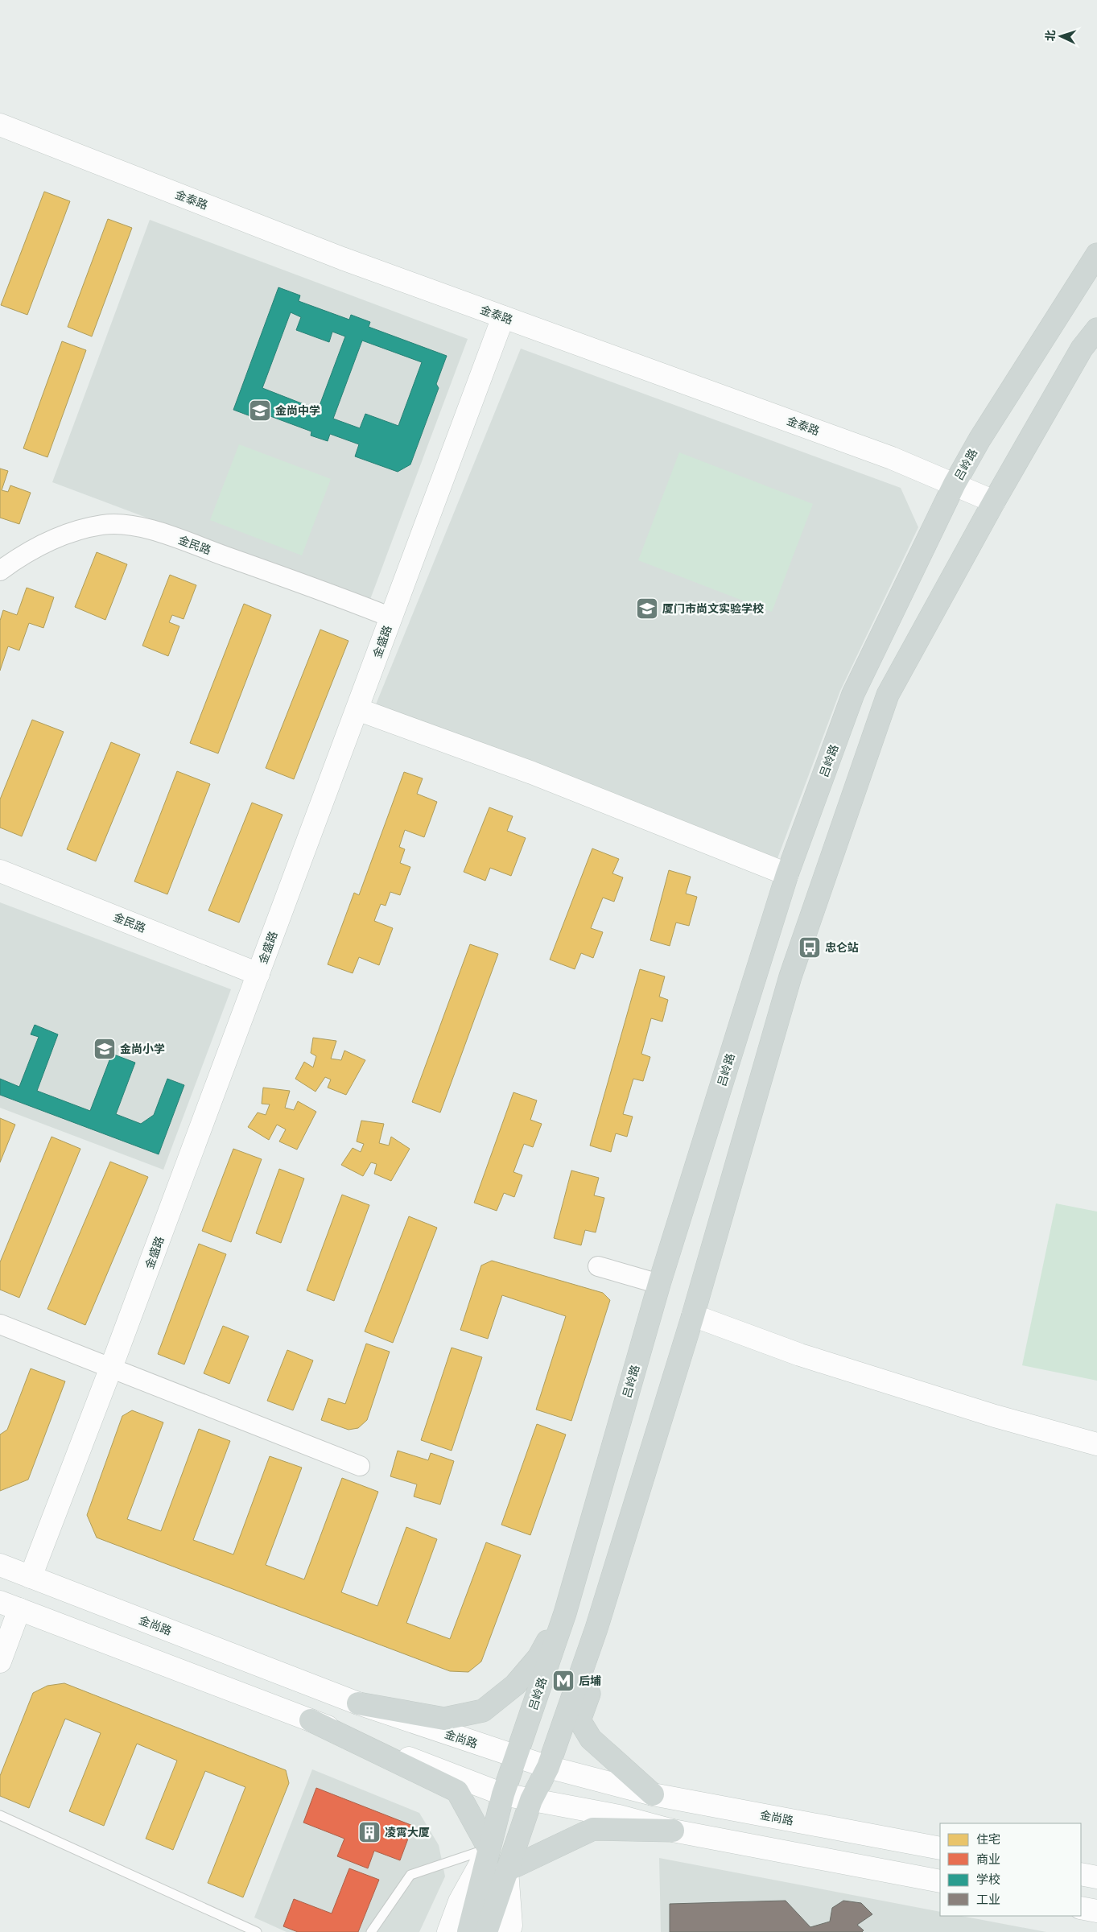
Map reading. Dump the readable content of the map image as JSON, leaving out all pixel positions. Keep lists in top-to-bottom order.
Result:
{
  "streets": {
    "main road": ["吕岭路"],
    "street": [
      "金泰路",
      "金民路",
      "金盛路",
      "金尚路"
    ]
  },
  "crossings": [
    ["金泰路", "吕岭路"],
    ["金泰路", "金盛路"],
    ["吕岭路", "金尚路"],
    ["金民路", "金盛路"],
    ["金盛路", "金尚路"]
  ],
  "places": {
    "school or university": ["金尚中学", "厦门市尚文实验学校", "金尚小学"],
    "bus stop": ["忠仑站"],
    "metro station": ["后埔"],
    "building": ["凌霄大厦"]
  },
  "legend": [
    "住宅",
    "商业",
    "学校",
    "工业"
  ],
  "north": "left"
}
